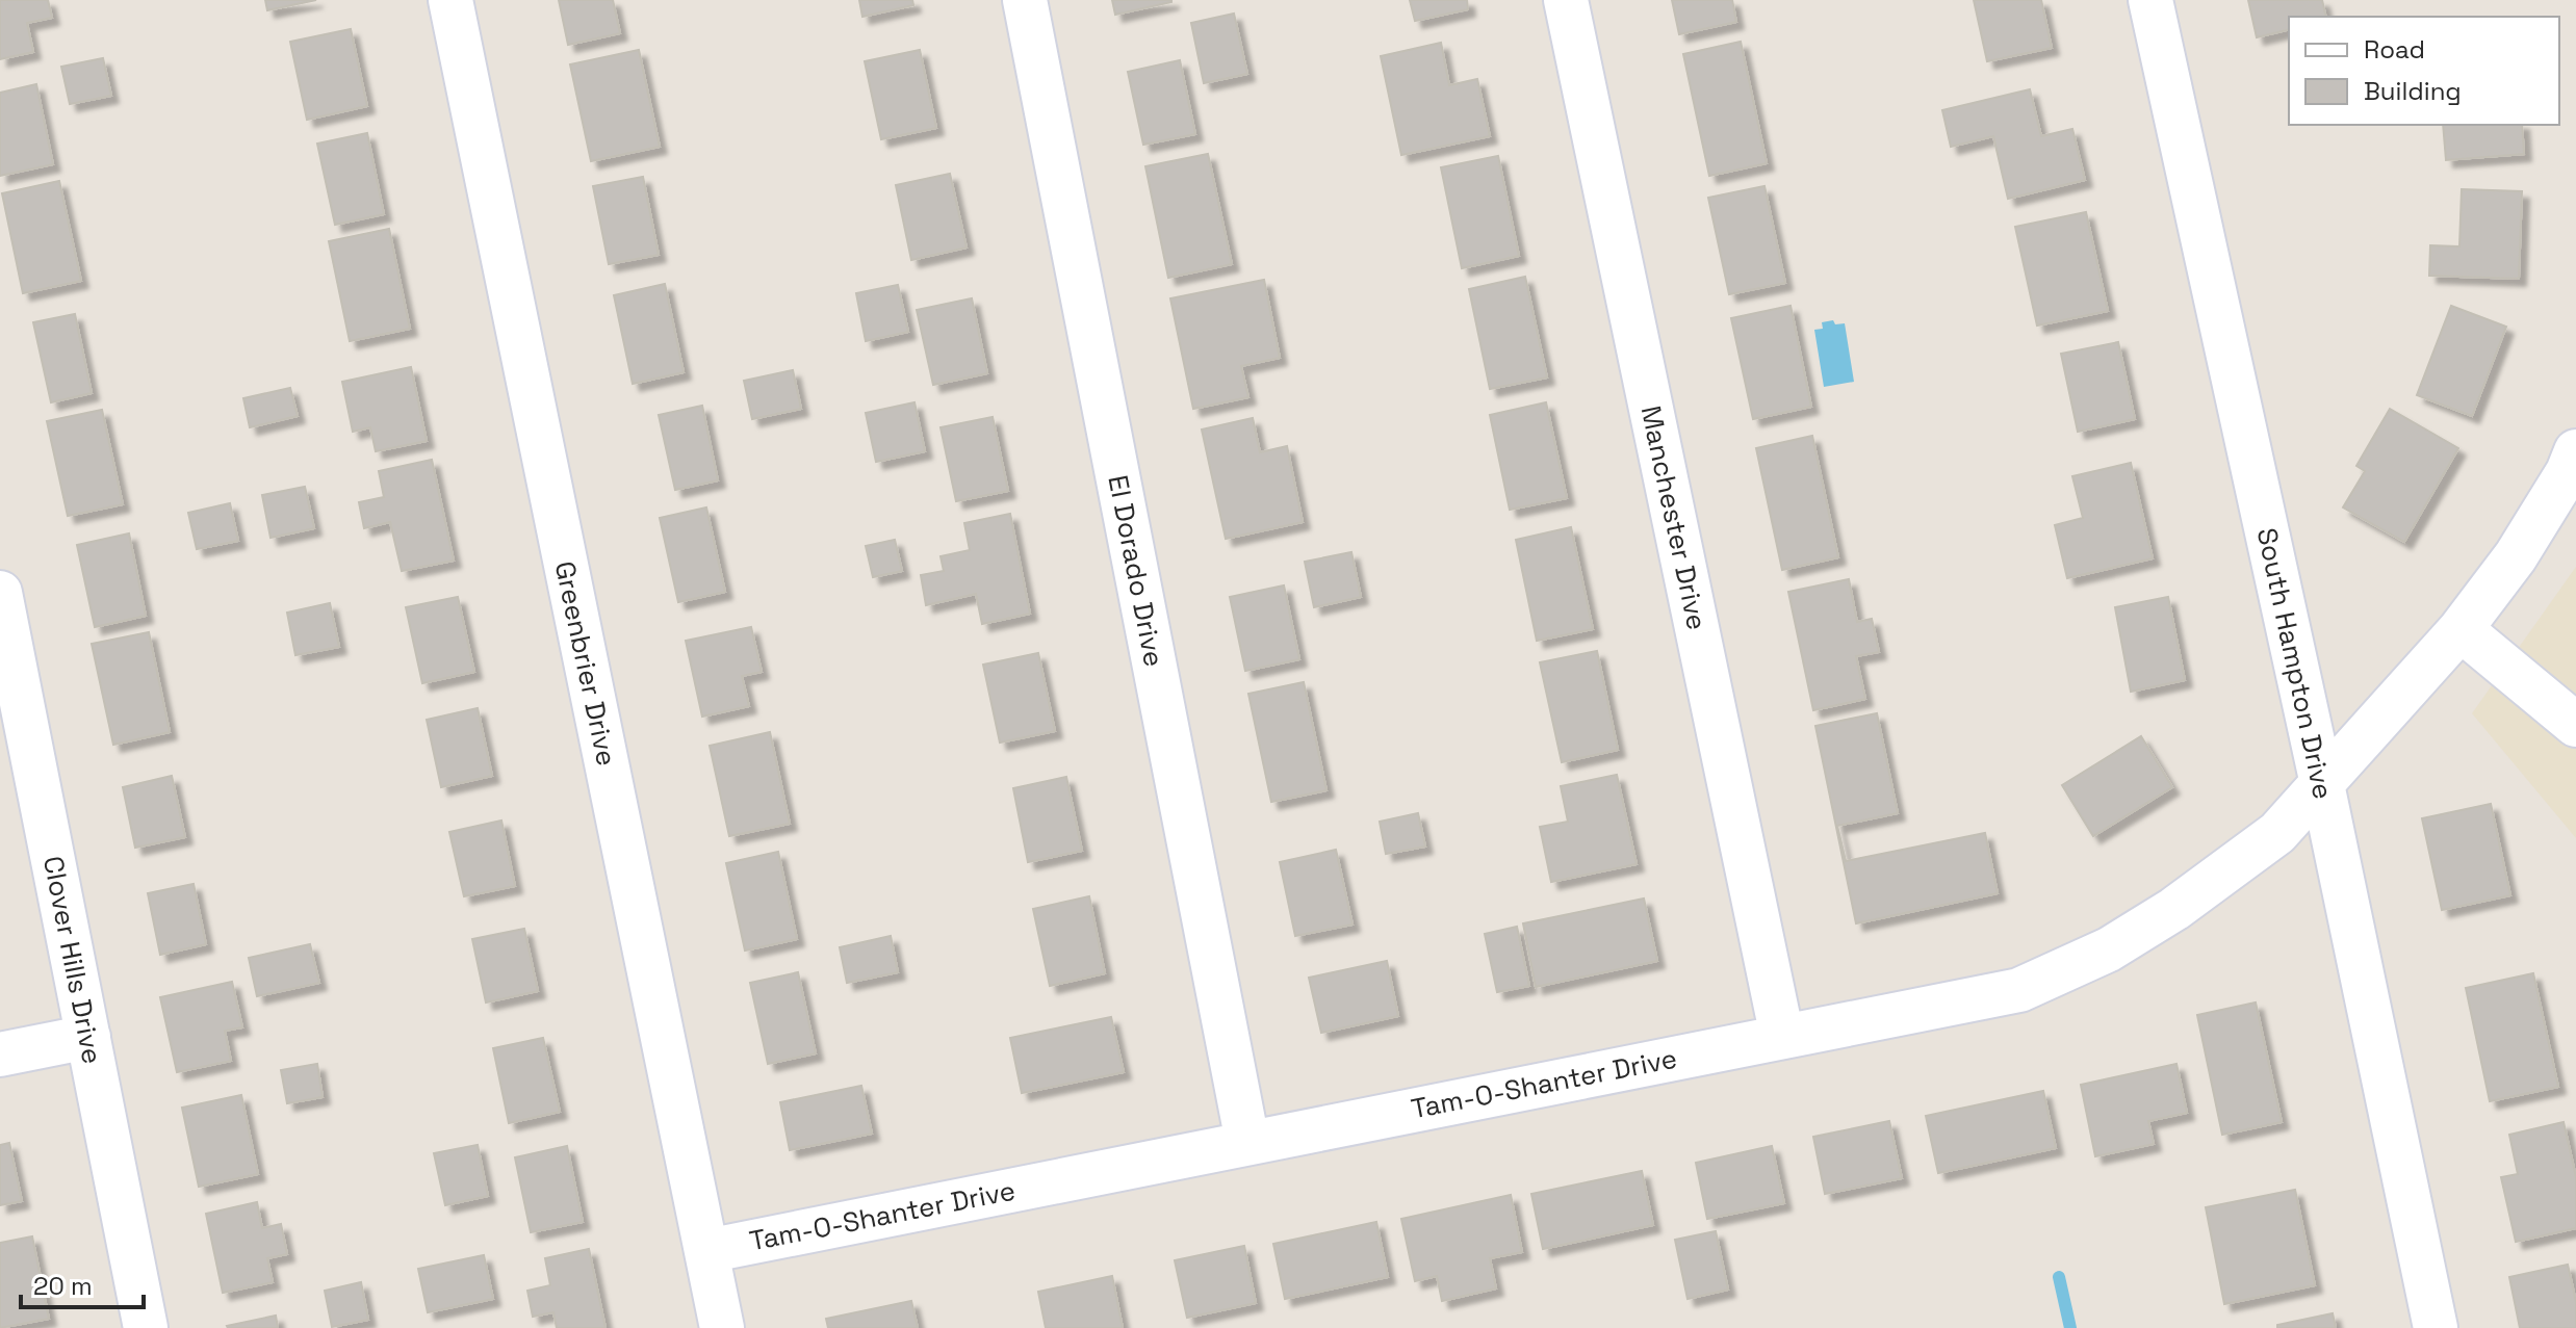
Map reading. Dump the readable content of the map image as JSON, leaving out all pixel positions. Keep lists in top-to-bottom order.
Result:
{
  "streets": {
    "street": [
      "Manchester Drive",
      "El Dorado Drive",
      "Greenbrier Drive",
      "South Hampton Drive",
      "Clover Hills Drive",
      "Tam-O-Shanter Drive"
    ]
  },
  "crossings": [
    ["Manchester Drive", "Tam-O-Shanter Drive"],
    ["El Dorado Drive", "Tam-O-Shanter Drive"],
    ["Greenbrier Drive", "Tam-O-Shanter Drive"],
    ["South Hampton Drive", "Tam-O-Shanter Drive"]
  ],
  "legend": ["Road", "Building"],
  "scale_bar": "20 m"
}
